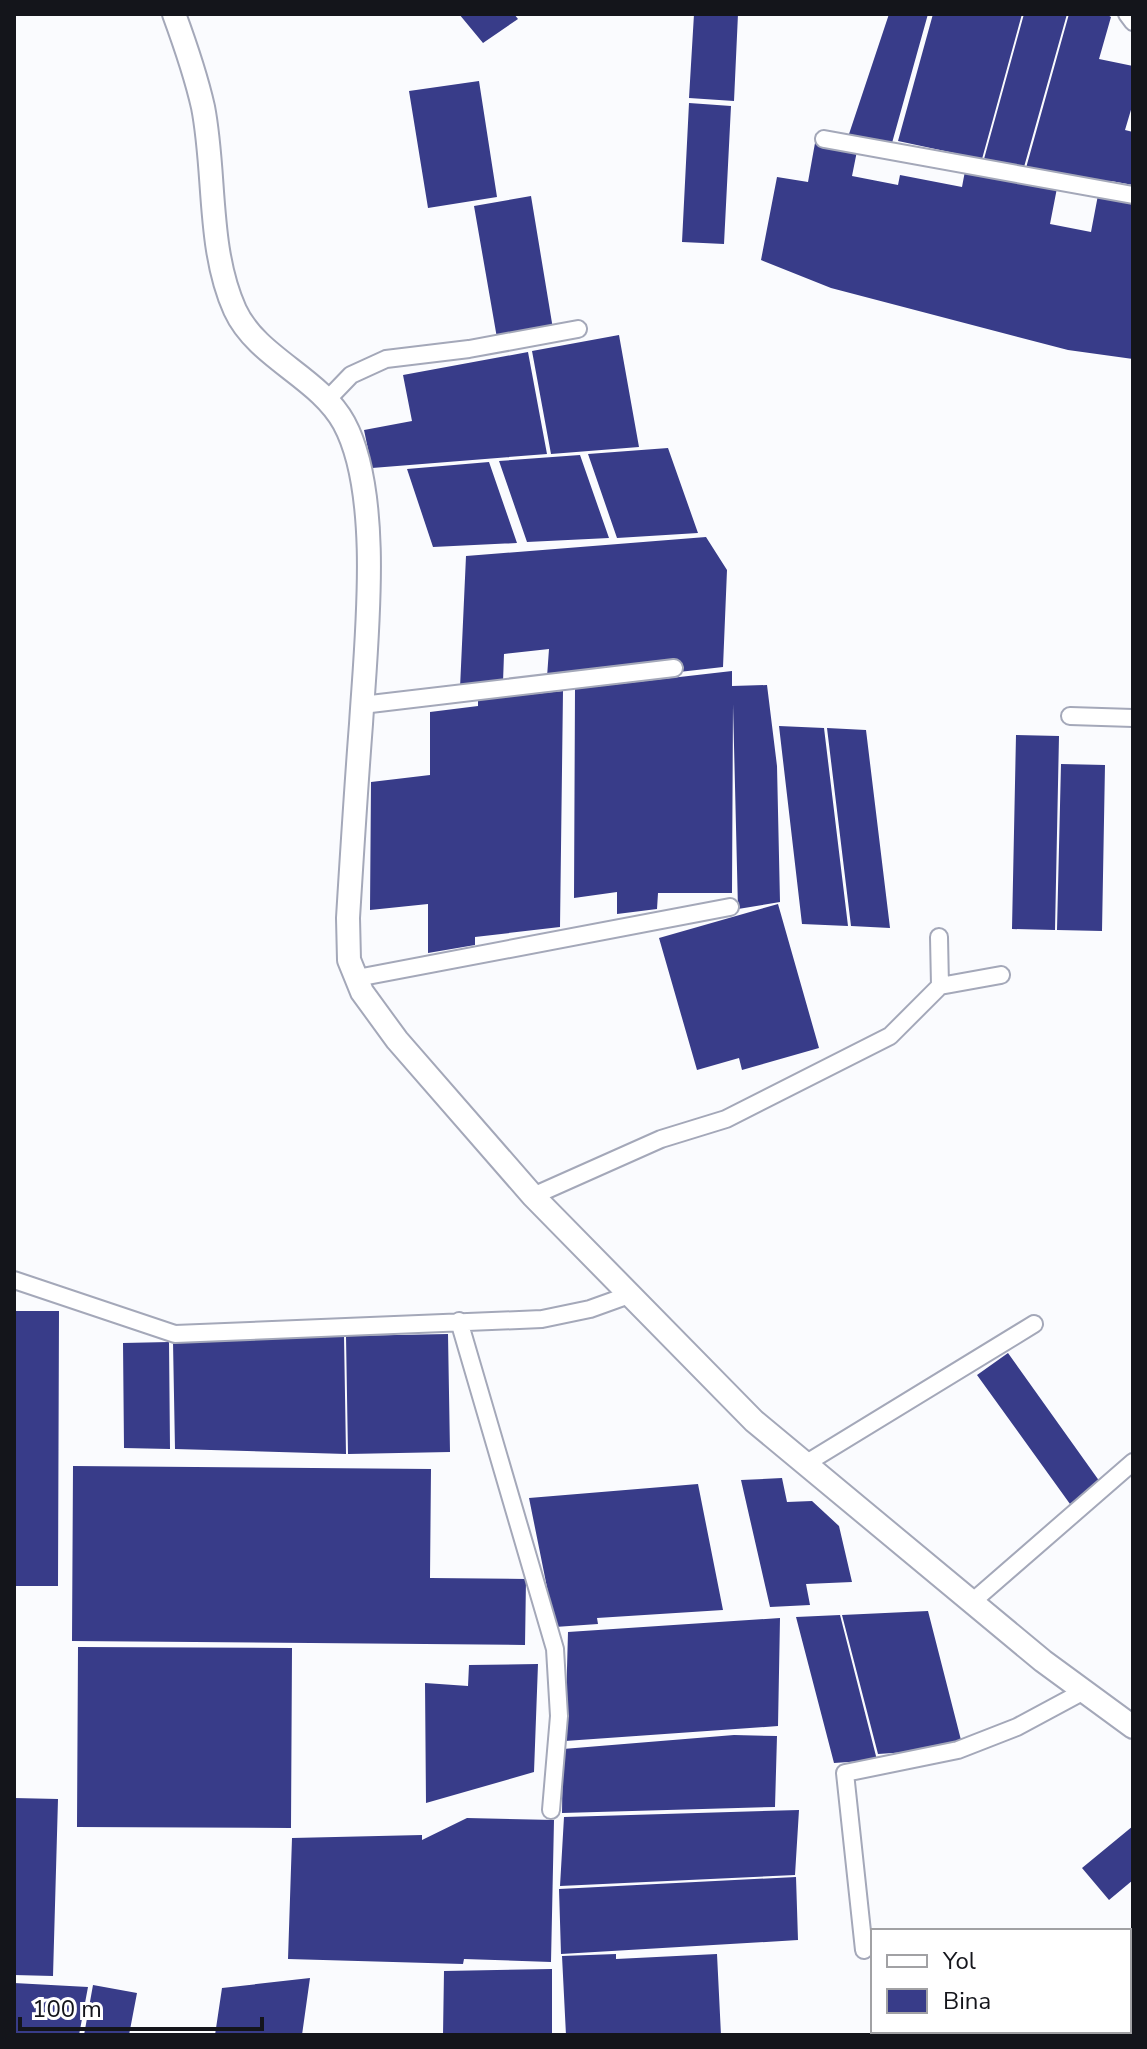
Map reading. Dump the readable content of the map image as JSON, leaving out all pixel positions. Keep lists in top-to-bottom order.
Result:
{
  "legend": ["Yol", "Bina"],
  "scale_bar": "100 m"
}
